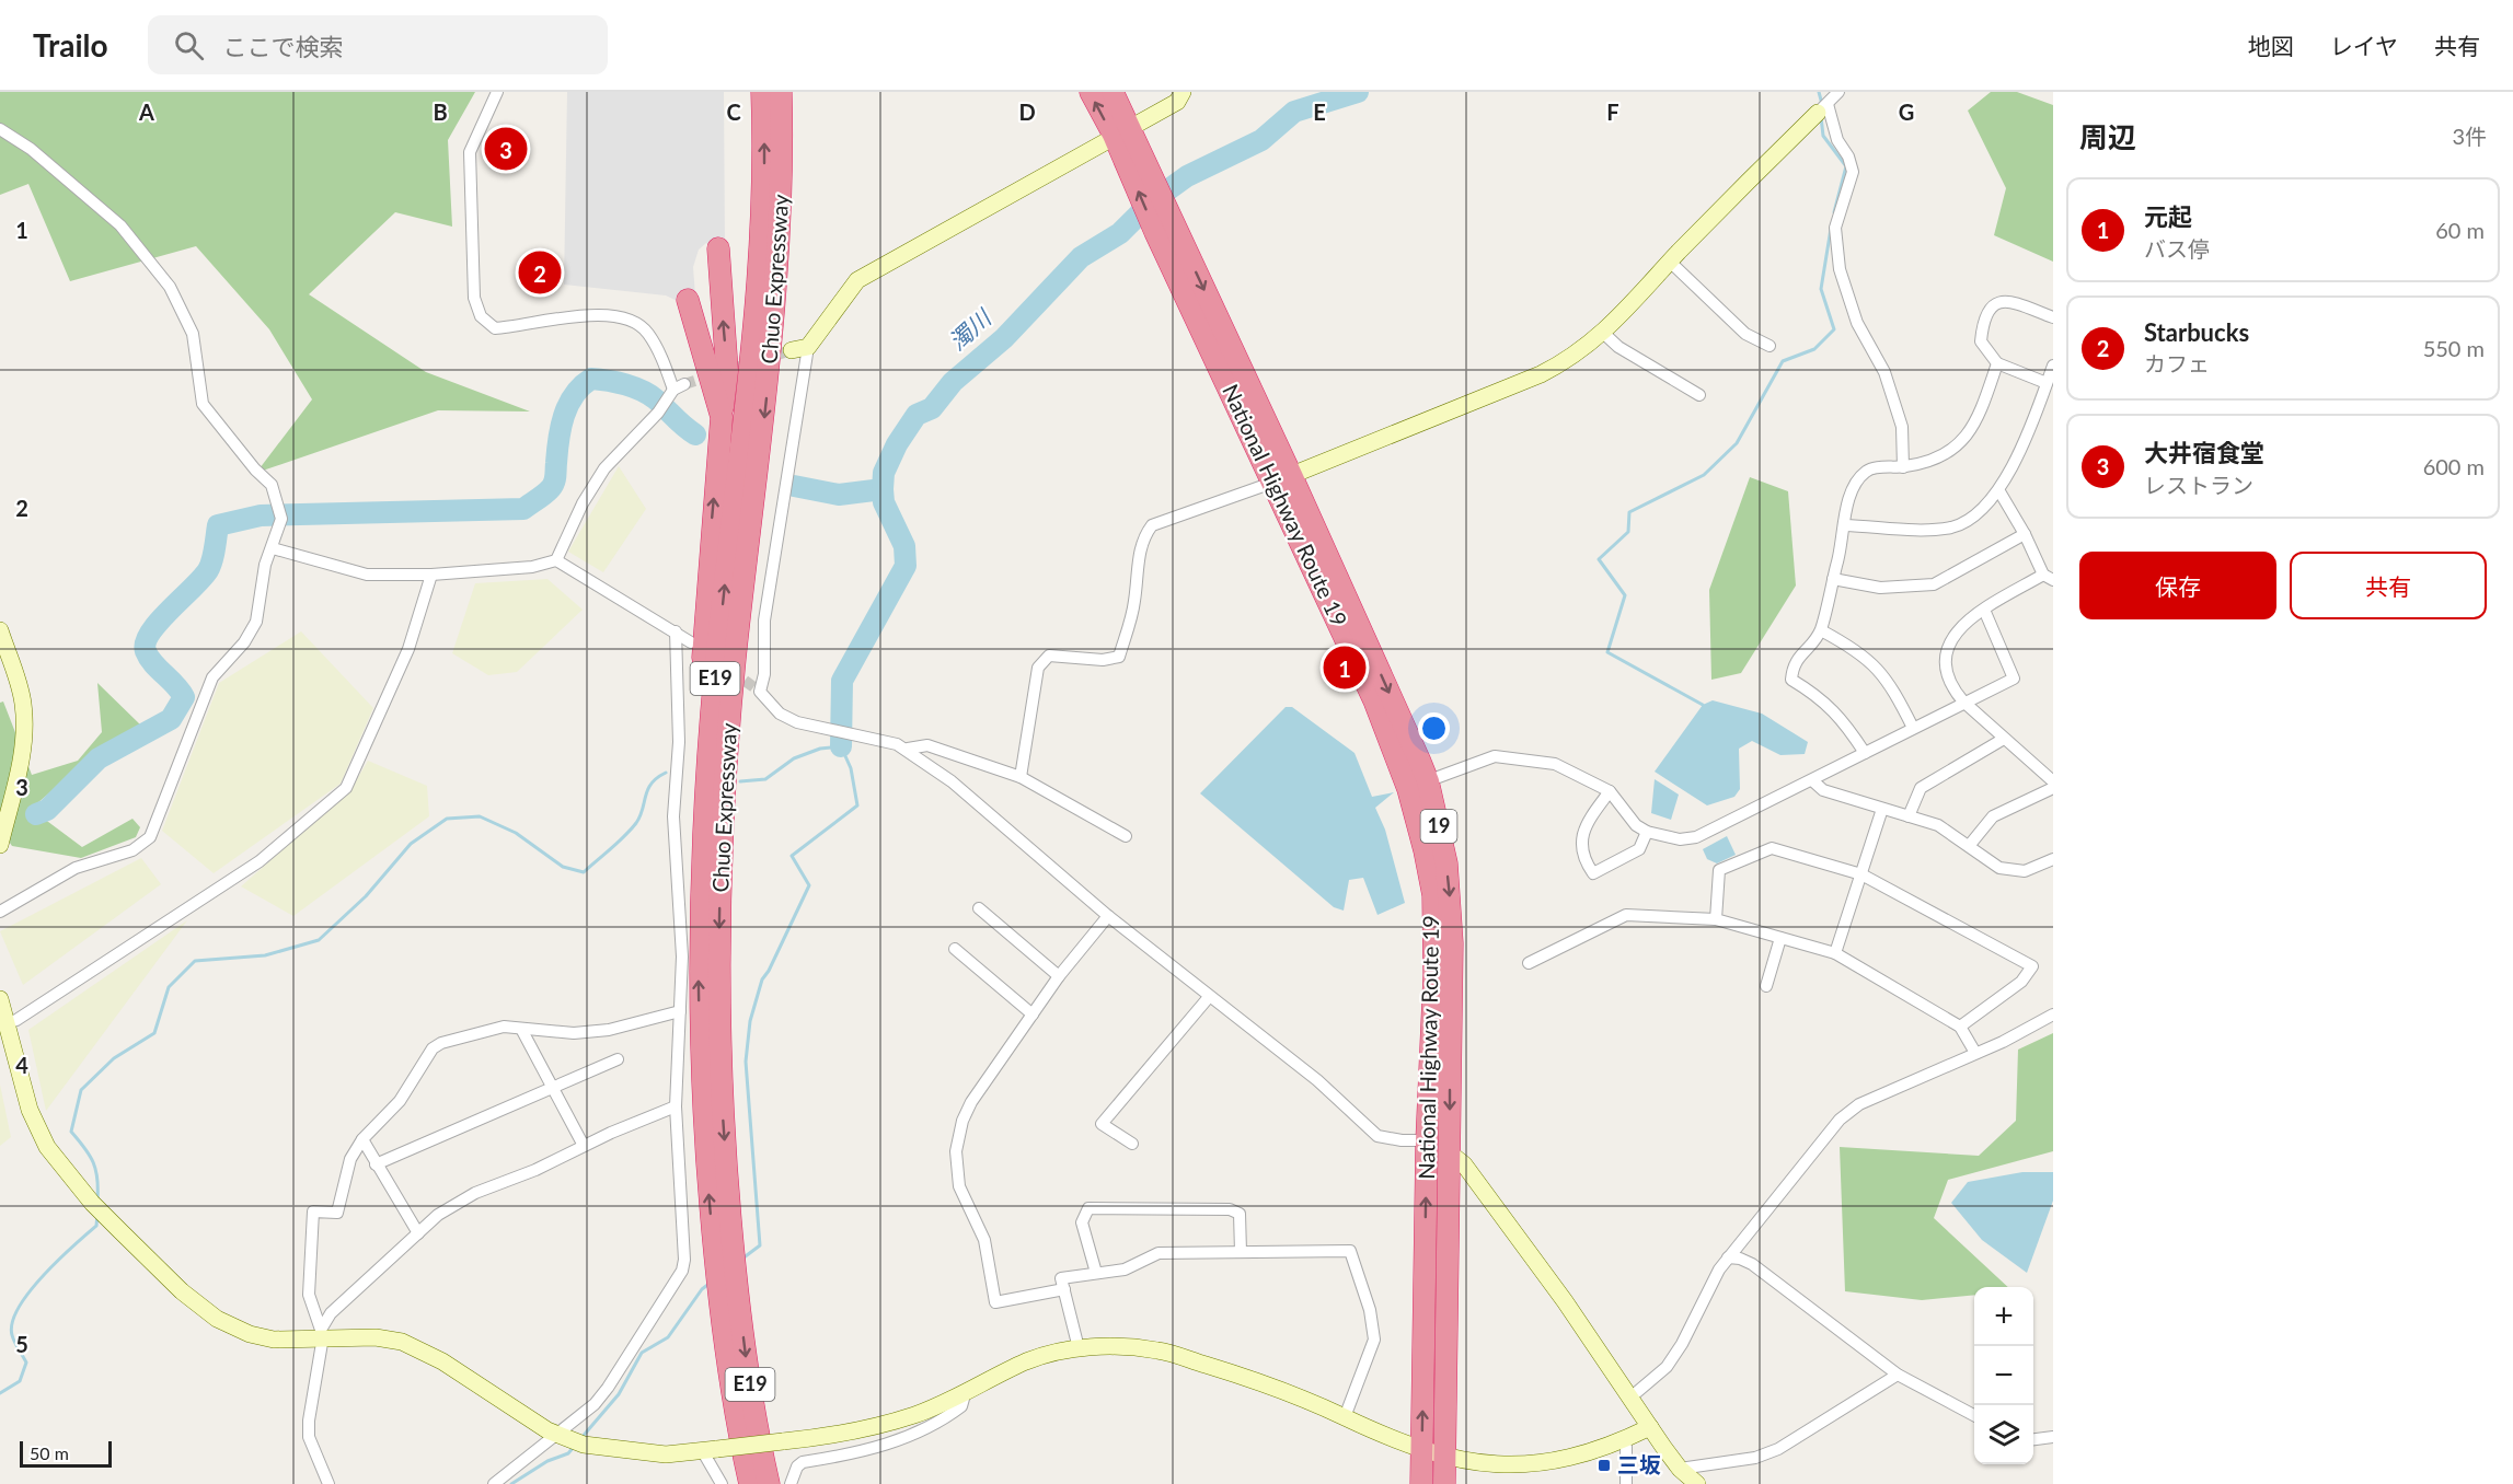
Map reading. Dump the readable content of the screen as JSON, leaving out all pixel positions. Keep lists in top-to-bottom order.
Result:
{
  "streets": {
    "highway": [
      "Chuo Expressway",
      "National Highway Route 19",
      "E19",
      "19"
    ]
  },
  "water": ["濁川"],
  "places": {
    "transit": ["三坂"]
  },
  "scale_bar": "50 m",
  "page": {
    "header": "Trailo",
    "search": "ここで検索",
    "nav": ["地図", "レイヤ", "共有"],
    "heading": ["周辺", "3件"],
    "pins": ["3", "2", "1"],
    "list": [
      {
        "mark": "1",
        "name": "元起",
        "note": "バス停",
        "value": "60 m"
      },
      {
        "mark": "2",
        "name": "Starbucks",
        "note": "カフェ",
        "value": "550 m"
      },
      {
        "mark": "3",
        "name": "大井宿食堂",
        "note": "レストラン",
        "value": "600 m"
      }
    ],
    "buttons": ["保存", "共有"],
    "map_buttons": ["+", "−"],
    "scale": "50 m"
  },
  "grid": {
    "columns": [
      "A",
      "B",
      "C",
      "D",
      "E",
      "F",
      "G"
    ],
    "rows": [
      "1",
      "2",
      "3",
      "4",
      "5"
    ]
  }
}
